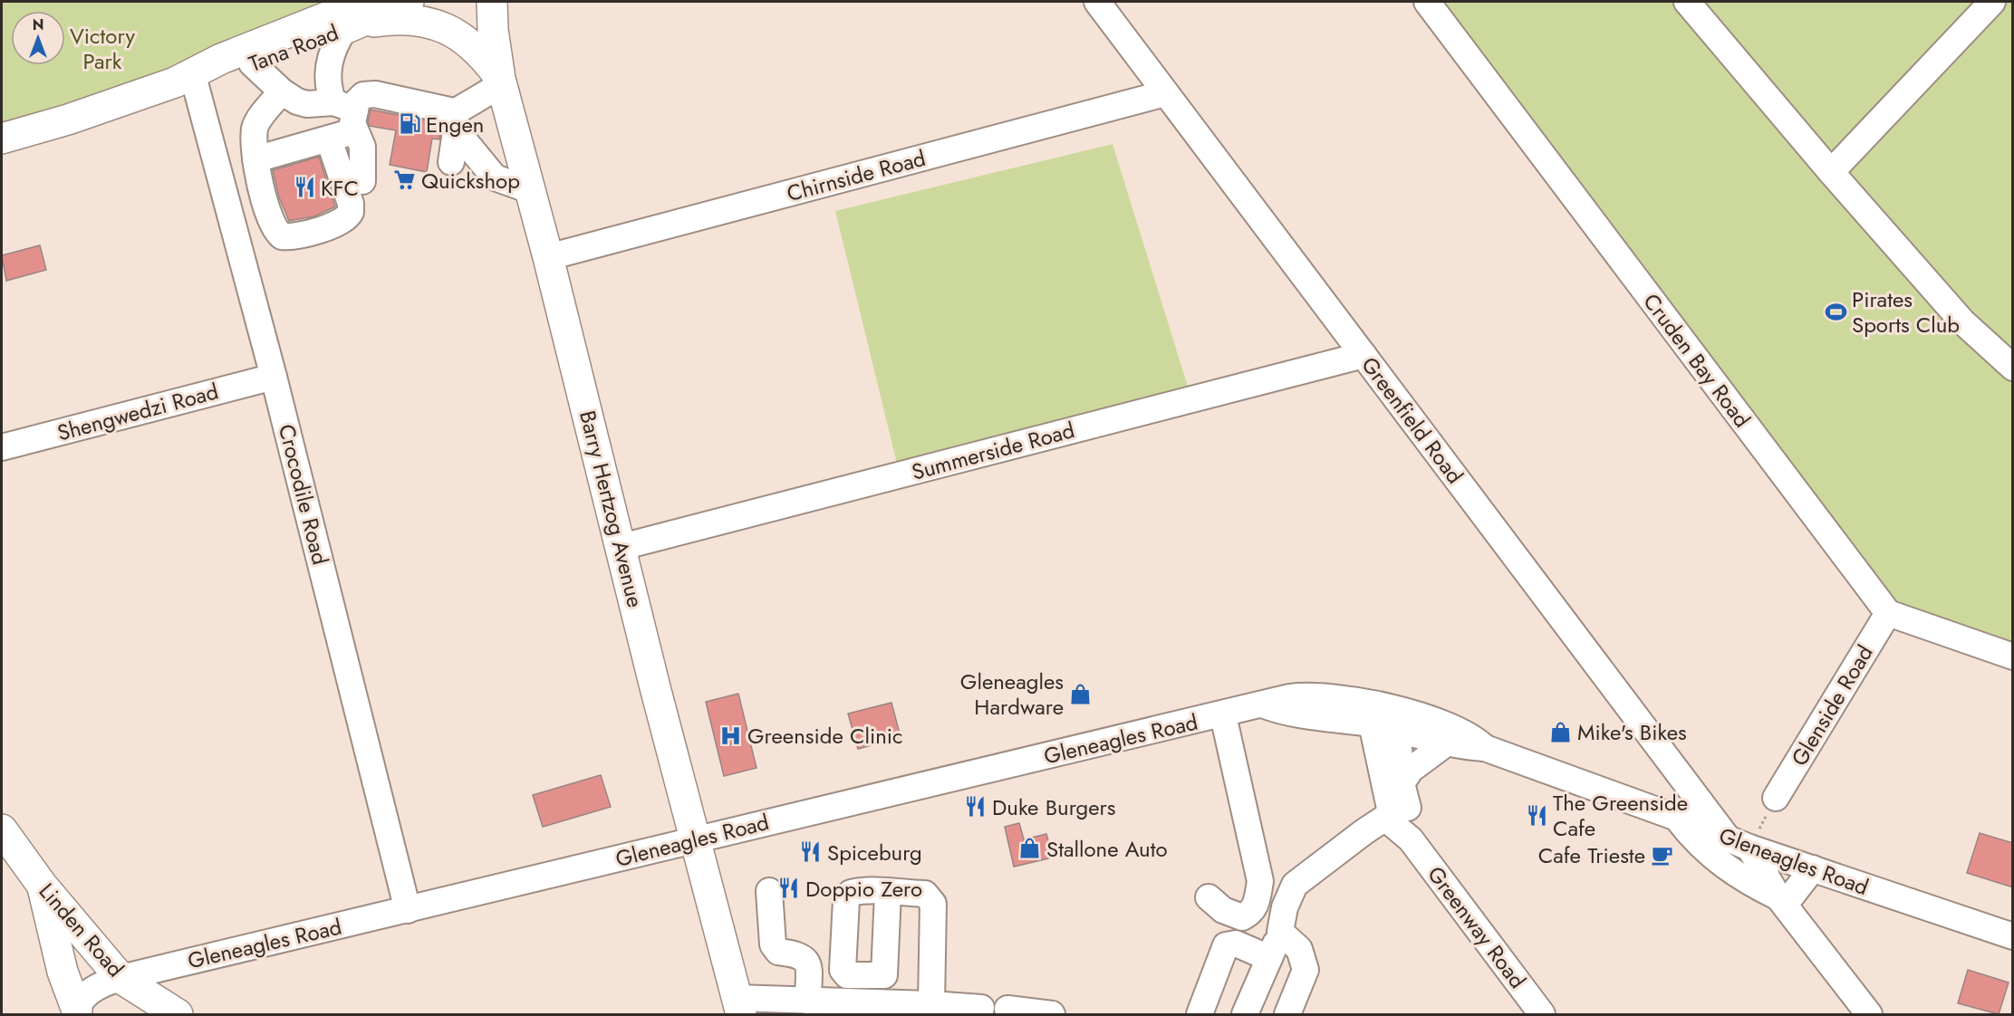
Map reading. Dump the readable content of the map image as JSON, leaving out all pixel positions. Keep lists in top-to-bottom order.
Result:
{
  "streets": {
    "main road": ["Tana Road", "Barry Hertzog Avenue", "Linden Road"],
    "street": [
      "Chirnside Road",
      "Cruden Bay Road",
      "Shengwedzi Road",
      "Greenfield Road",
      "Summerside Road",
      "Crocodile Road",
      "Glenside Road",
      "Gleneagles Road",
      "Greenway Road"
    ]
  },
  "crossings": [
    ["Tana Road", "Crocodile Road"],
    ["Chirnside Road", "Greenfield Road"],
    ["Chirnside Road", "Barry Hertzog Avenue"],
    ["Cruden Bay Road", "Glenside Road"],
    ["Shengwedzi Road", "Crocodile Road"],
    ["Greenfield Road", "Summerside Road"],
    ["Greenfield Road", "Gleneagles Road"],
    ["Summerside Road", "Barry Hertzog Avenue"],
    ["Crocodile Road", "Gleneagles Road"],
    ["Barry Hertzog Avenue", "Gleneagles Road"],
    ["Gleneagles Road", "Greenway Road"],
    ["Gleneagles Road", "Linden Road"]
  ],
  "parks": ["Victory Park"],
  "places": {
    "fuel station": ["Engen"],
    "supermarket": ["Quickshop"],
    "restaurant": [
      "KFC",
      "Duke Burgers",
      "The Greenside Cafe",
      "Spiceburg",
      "Doppio Zero"
    ],
    "sports": ["Pirates Sports Club"],
    "shop": ["Gleneagles Hardware", "Mike's Bikes", "Stallone Auto"],
    "hospital": ["Greenside Clinic"],
    "cafe": ["Cafe Trieste"]
  },
  "north": "top"
}
